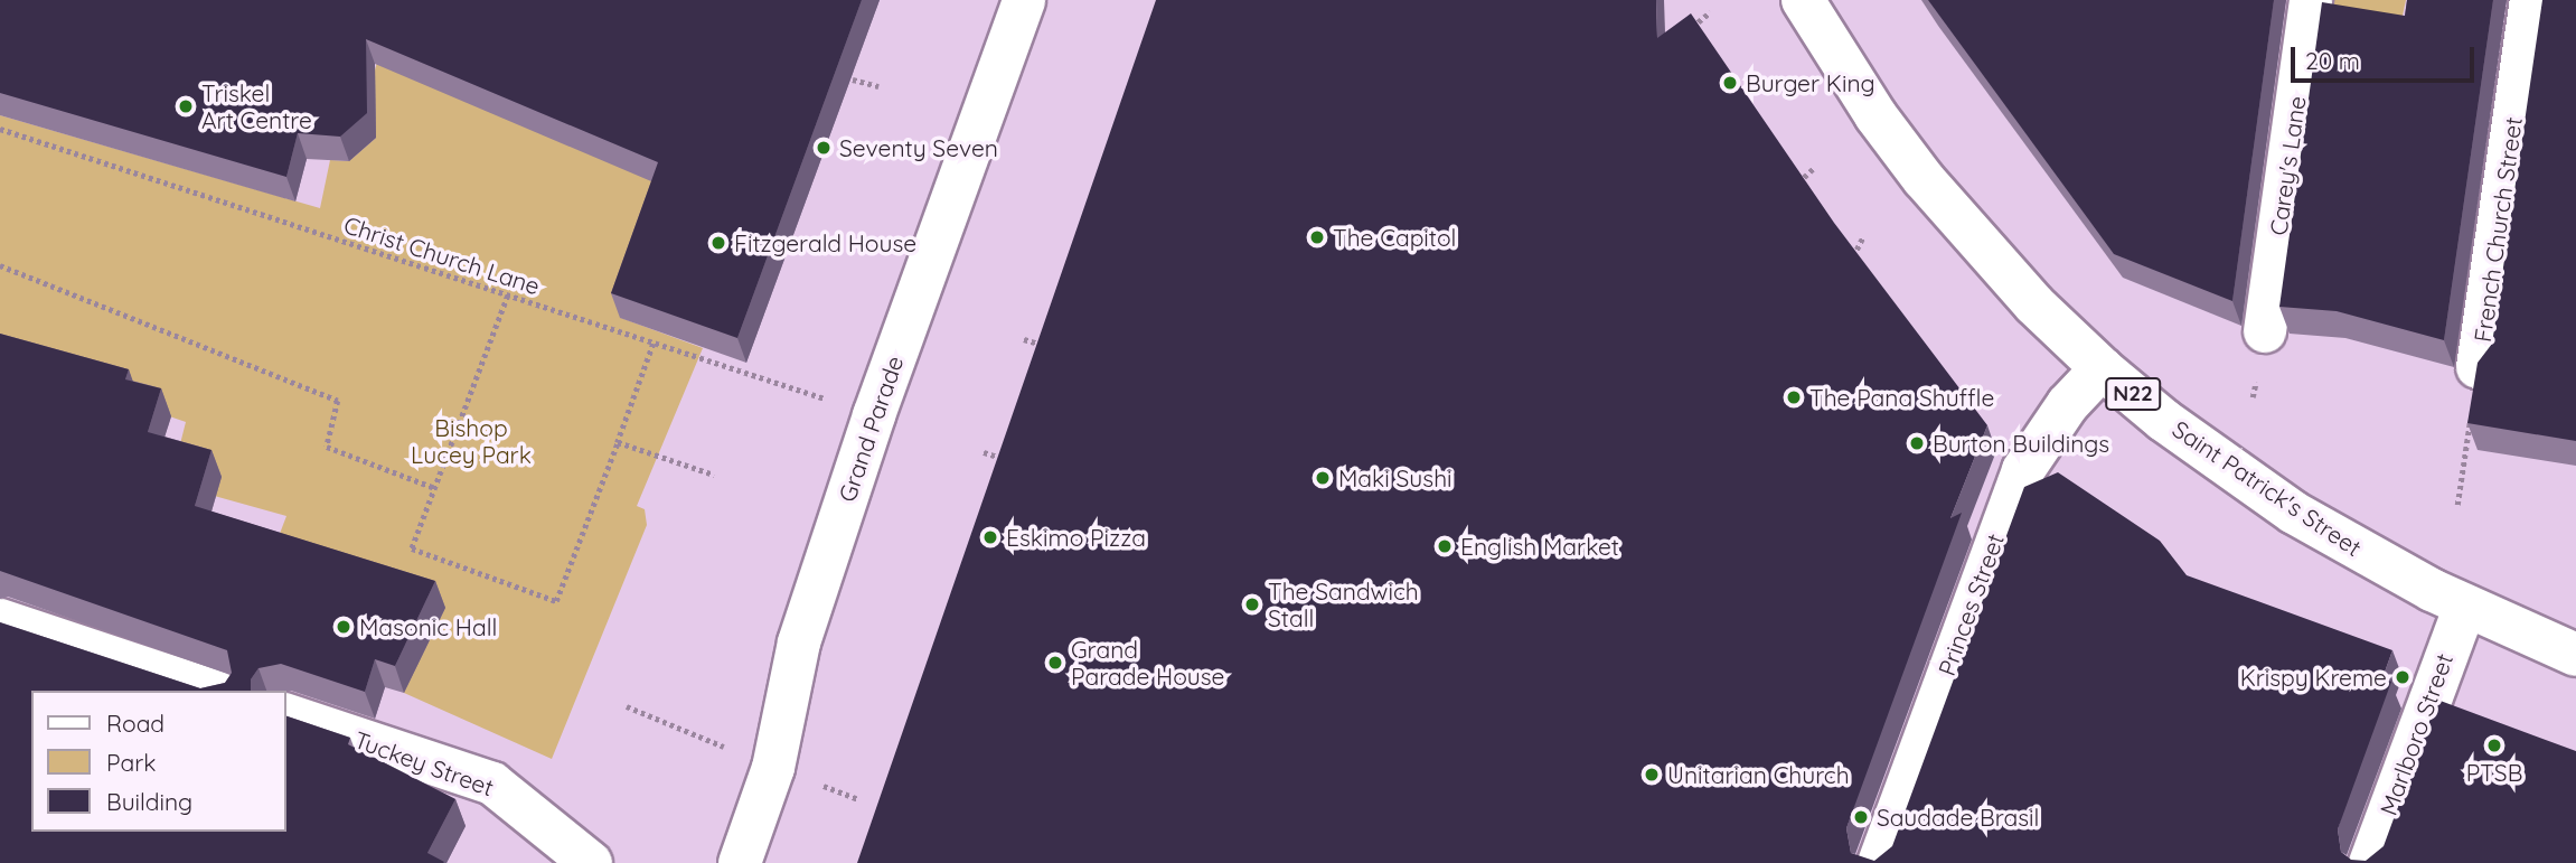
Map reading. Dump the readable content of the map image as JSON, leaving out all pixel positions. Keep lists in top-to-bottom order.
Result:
{
  "streets": {
    "main road": [
      "Carey's Lane",
      "French Church Street",
      "N22",
      "Grand Parade",
      "Saint Patrick's Street",
      "Princes Street",
      "Marlboro Street",
      "Tuckey Street"
    ],
    "path": ["Christ Church Lane"]
  },
  "crossings": [
    ["Christ Church Lane", "Grand Parade"],
    ["Saint Patrick's Street", "Princes Street"],
    ["Saint Patrick's Street", "Marlboro Street"]
  ],
  "parks": ["Bishop Lucey Park"],
  "places": [
    "Burger King",
    "Triskel Art Centre",
    "Seventy Seven",
    "The Capitol",
    "Fitzgerald House",
    "The Pana Shuffle",
    "Burton Buildings",
    "Maki Sushi",
    "Eskimo Pizza",
    "English Market",
    "The Sandwich Stall",
    "Masonic Hall",
    "Grand Parade House",
    "Krispy Kreme",
    "PTSB",
    "Unitarian Church",
    "Saudade Brasil"
  ],
  "legend": ["Road", "Park", "Building"],
  "scale_bar": "20 m"
}
